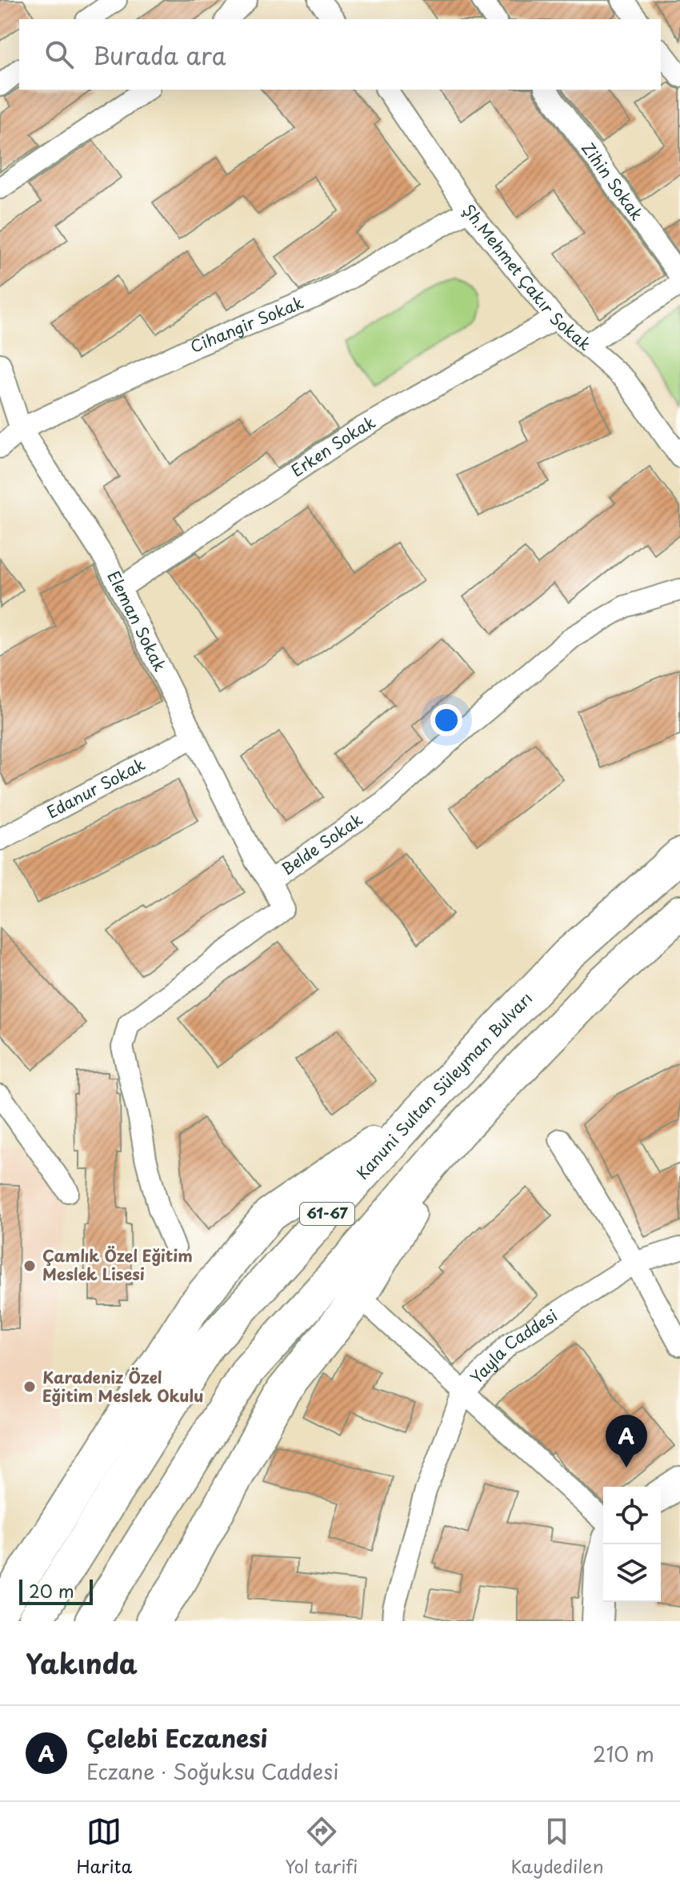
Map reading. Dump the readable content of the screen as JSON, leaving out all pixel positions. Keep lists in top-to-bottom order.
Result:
{
  "streets": {
    "main road": ["Kanuni Sultan Süleyman Bulvarı", "61-67"],
    "street": [
      "Zihin Sokak",
      "Şh.Mehmet Çakır Sokak",
      "Cihangir Sokak",
      "Erken Sokak",
      "Eleman Sokak",
      "Edanur Sokak",
      "Belde Sokak",
      "Yayla Caddesi"
    ]
  },
  "crossings": [
    ["Şh.Mehmet Çakır Sokak", "Cihangir Sokak"],
    ["Şh.Mehmet Çakır Sokak", "Erken Sokak"],
    ["Cihangir Sokak", "Eleman Sokak"],
    ["Erken Sokak", "Eleman Sokak"],
    ["Eleman Sokak", "Edanur Sokak"],
    ["Eleman Sokak", "Belde Sokak"],
    ["Kanuni Sultan Süleyman Bulvarı", "61-67"]
  ],
  "places": ["Çamlık Özel Eğitim Meslek Lisesi", "Karadeniz Özel Eğitim Meslek Okulu"],
  "scale_bar": "20 m",
  "page": {
    "search": "Burada ara",
    "pins": "A",
    "scale": "20 m",
    "heading": "Yakında",
    "list": [
      {
        "mark": "A",
        "name": "Çelebi Eczanesi",
        "note": "Eczane · Soğuksu Caddesi",
        "value": "210 m"
      }
    ],
    "nav": ["Harita", "Yol tarifi", "Kaydedilen"]
  }
}
